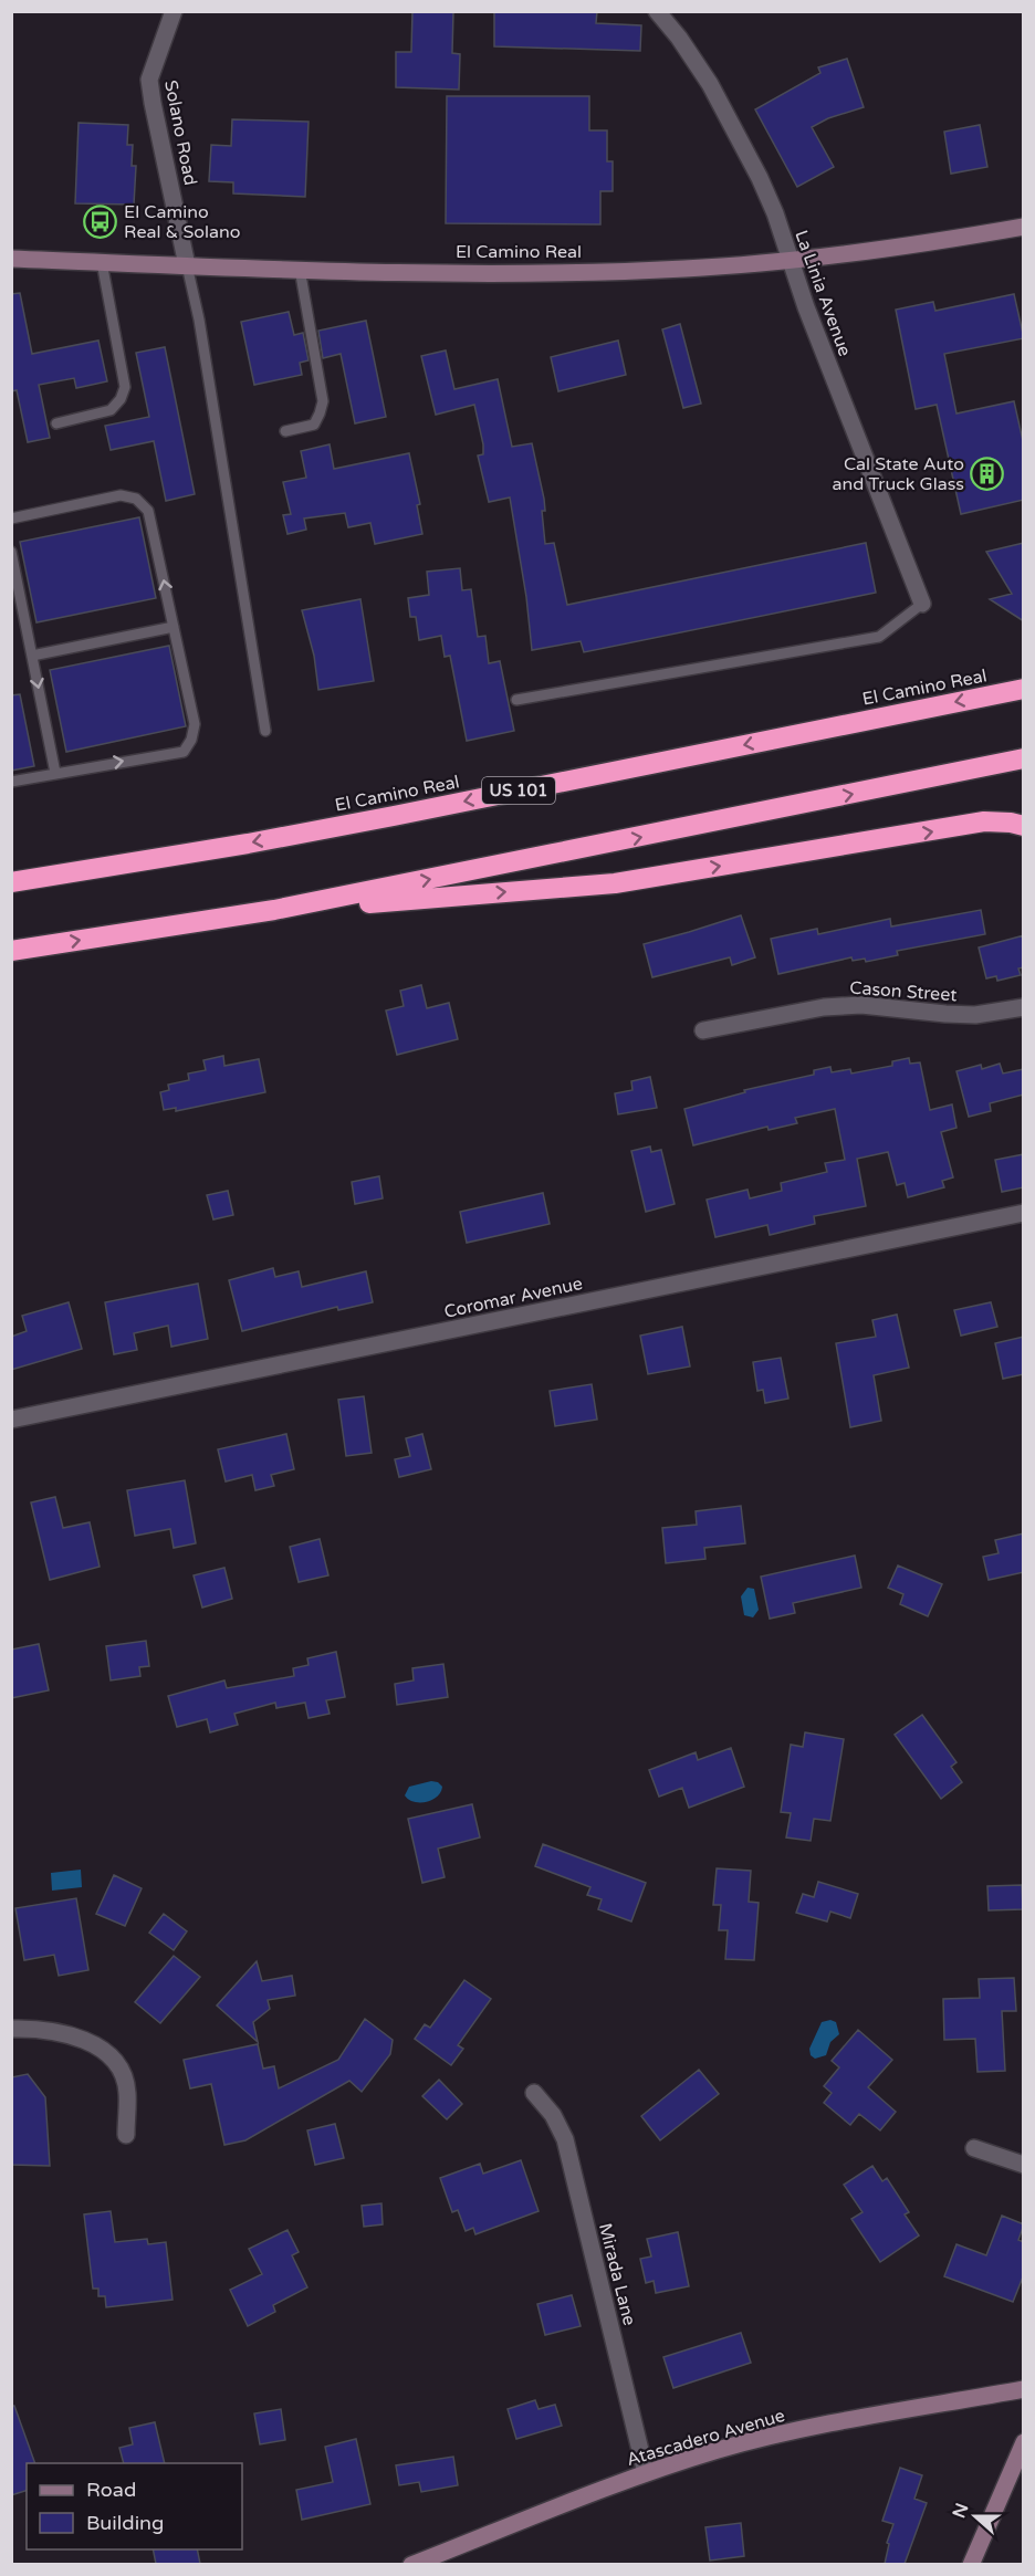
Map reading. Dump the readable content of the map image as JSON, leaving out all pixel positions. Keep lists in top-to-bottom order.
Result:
{
  "streets": {
    "highway": ["El Camino Real", "US 101"],
    "main road": ["Atascadero Avenue"],
    "street": [
      "Solano Road",
      "La Linia Avenue",
      "Cason Street",
      "Coromar Avenue",
      "Mirada Lane"
    ]
  },
  "crossings": [
    ["Solano Road", "El Camino Real"],
    ["El Camino Real", "La Linia Avenue"],
    ["Mirada Lane", "Atascadero Avenue"]
  ],
  "one_way": ["El Camino Real"],
  "places": {
    "bus stop": ["El Camino Real & Solano"],
    "building": ["Cal State Auto and Truck Glass"]
  },
  "legend": ["Road", "Building"],
  "north": "left"
}
